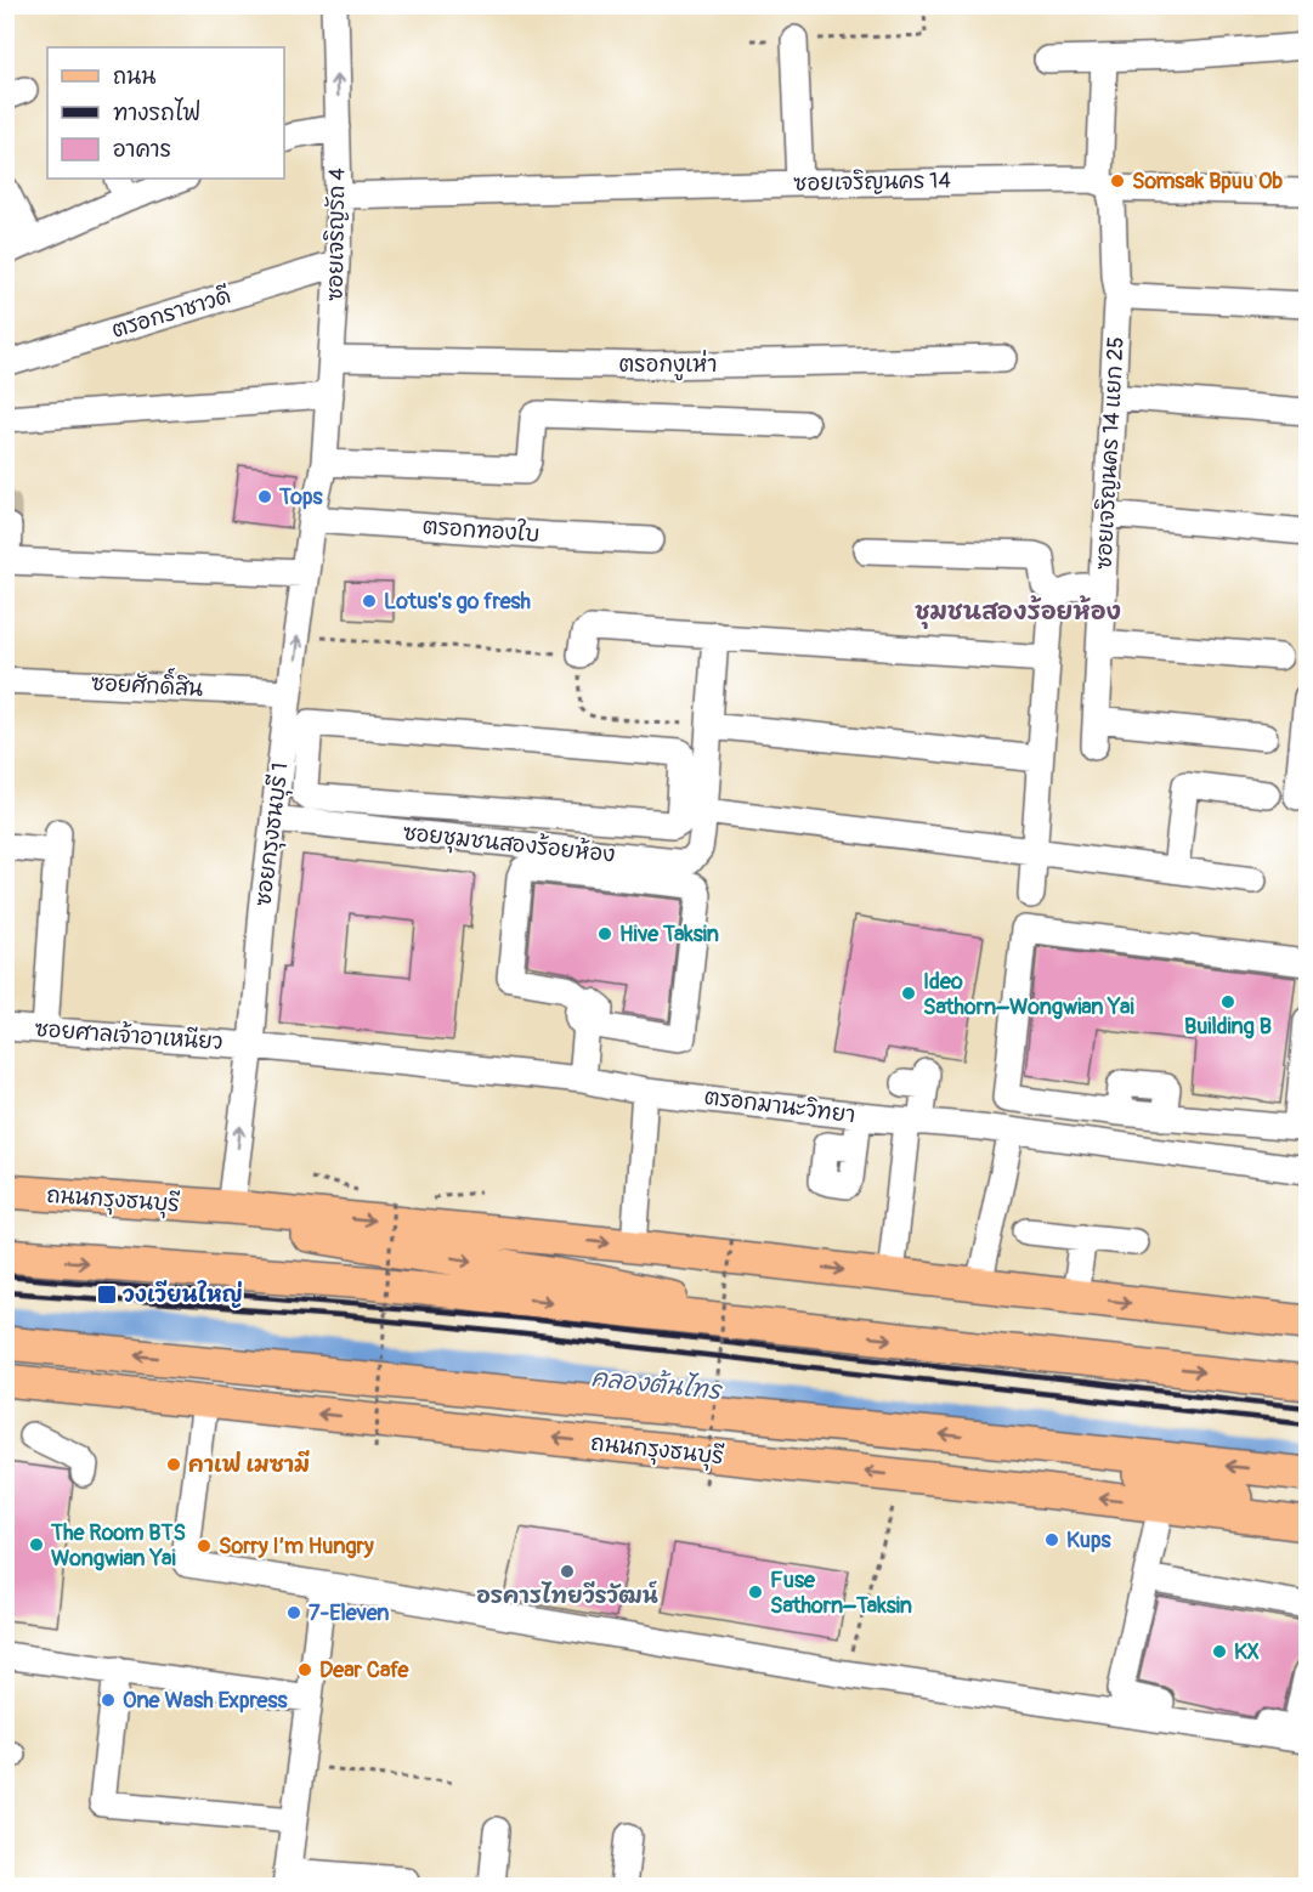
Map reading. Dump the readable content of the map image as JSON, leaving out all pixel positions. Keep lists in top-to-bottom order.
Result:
{
  "streets": {
    "main road": ["ถนนกรุงธนบุรี"],
    "street": [
      "ซอยเจริญนคร 14",
      "ซอยเจริญรัถ 4",
      "ตรอกราชาวดี",
      "ตรอกงูเห่า",
      "ซอยเจริญนคร 14 แยก 25",
      "ตรอกทองใบ",
      "ซอยศักดิ์สิน",
      "ซอยกรุงธนบุรี 1",
      "ซอยชุมชนสองร้อยห้อง",
      "ซอยศาลเจ้าอาเหนียว",
      "ตรอกมานะวิทยา"
    ]
  },
  "crossings": [
    ["ซอยเจริญนคร 14", "ซอยเจริญรัถ 4"],
    ["ซอยเจริญรัถ 4", "ตรอกราชาวดี"],
    ["ซอยเจริญรัถ 4", "ตรอกงูเห่า"],
    ["ซอยเจริญรัถ 4", "ซอยกรุงธนบุรี 1"],
    ["ตรอกทองใบ", "ซอยกรุงธนบุรี 1"],
    ["ซอยศักดิ์สิน", "ซอยกรุงธนบุรี 1"],
    ["ซอยกรุงธนบุรี 1", "ซอยชุมชนสองร้อยห้อง"],
    ["ซอยกรุงธนบุรี 1", "ซอยศาลเจ้าอาเหนียว"],
    ["ซอยกรุงธนบุรี 1", "ตรอกมานะวิทยา"],
    ["ซอยกรุงธนบุรี 1", "ถนนกรุงธนบุรี"],
    ["ซอยศาลเจ้าอาเหนียว", "ตรอกมานะวิทยา"]
  ],
  "districts": ["ชุมชนสองร้อยห้อง"],
  "water": ["คลองต้นไทร"],
  "places": {
    "other": [
      "Somsak Bpuu Ob",
      "Tops",
      "Lotus's go fresh",
      "Hive Taksin",
      "Ideo Sathorn–Wongwian Yai",
      "Building B",
      "คาเฟ เมซามี",
      "Kups",
      "The Room BTS Wongwian Yai",
      "Sorry I’m Hungry",
      "อรคารไทยวีรวัฒน์",
      "Fuse Sathorn–Taksin",
      "7-Eleven",
      "KX",
      "Dear Cafe",
      "One Wash Express"
    ],
    "transit": ["วงเวียนใหญ่"]
  },
  "legend": ["ถนน", "ทางรถไฟ", "อาคาร"]
}
